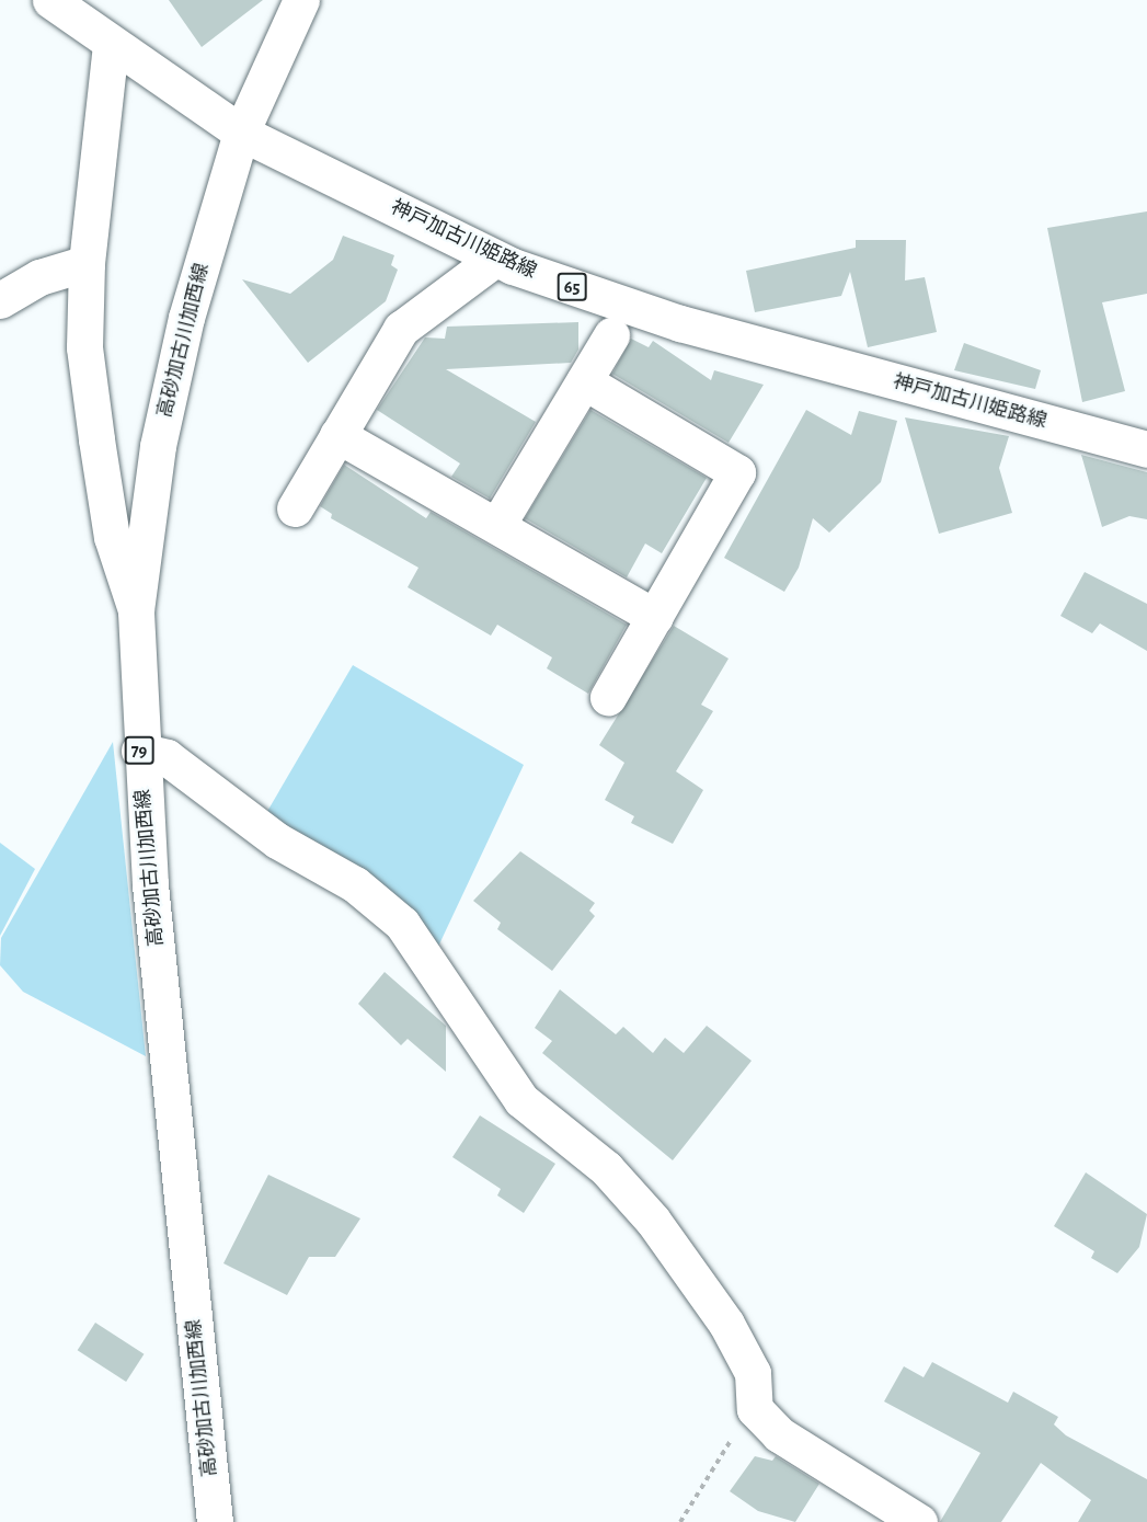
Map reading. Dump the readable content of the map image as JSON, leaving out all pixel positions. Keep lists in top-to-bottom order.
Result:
{
  "streets": {
    "street": [
      "神戸加古川姫路線",
      "65",
      "高砂加古川加西線",
      "79"
    ]
  },
  "crossings": [
    ["神戸加古川姫路線", "高砂加古川加西線"]
  ]
}
